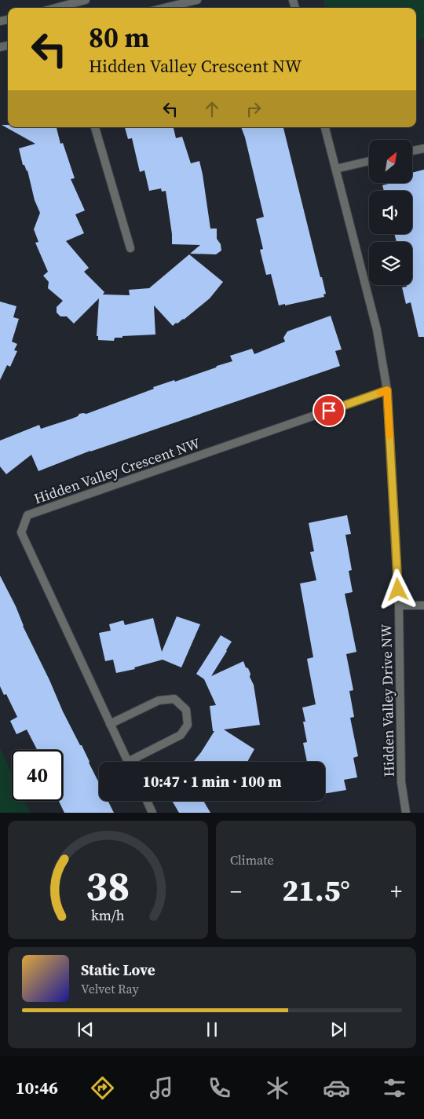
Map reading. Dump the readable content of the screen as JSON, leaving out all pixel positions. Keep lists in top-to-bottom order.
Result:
{
  "streets": {
    "street": ["Hidden Valley Crescent NW", "Hidden Valley Drive NW"]
  },
  "crossings": [
    ["Hidden Valley Crescent NW", "Hidden Valley Drive NW"]
  ],
  "north": "top right",
  "page": {
    "turn": ["80 m", "Hidden Valley Crescent NW"],
    "limit": "40",
    "trip": "10:47 · 1 min · 100 m",
    "tile": "Climate",
    "heat": ["−", "21.5°", "+"],
    "song": ["Static Love", "Velvet Ray"],
    "tabs": "10:46",
    "gauge": ["38", "km/h"]
  }
}
